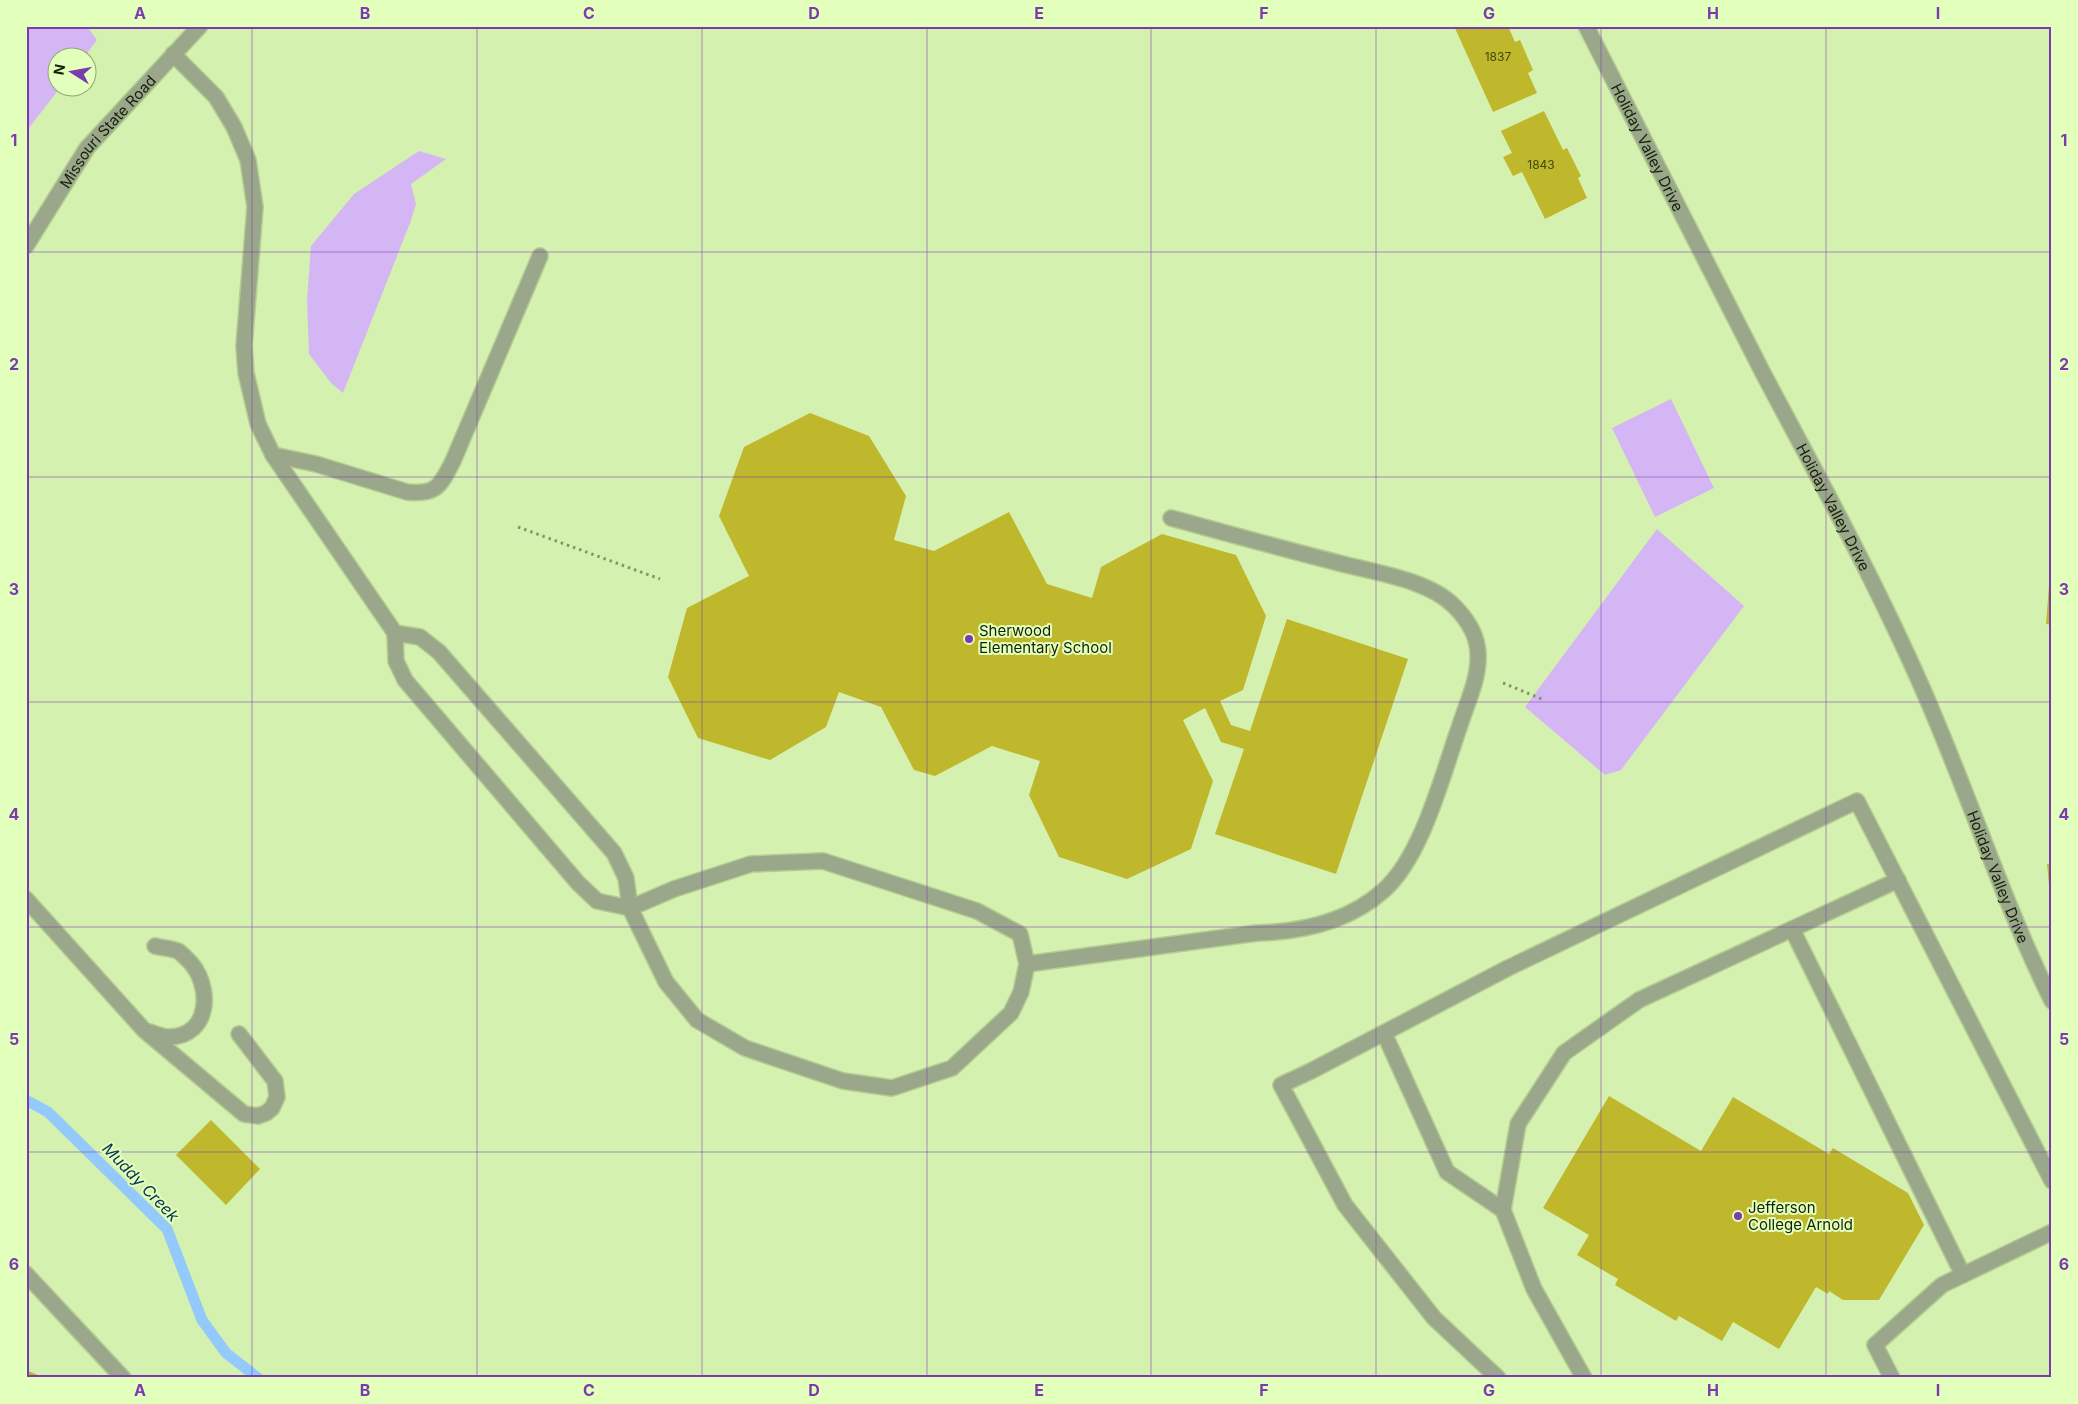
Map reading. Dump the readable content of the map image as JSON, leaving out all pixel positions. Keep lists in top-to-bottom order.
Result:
{
  "streets": {
    "street": ["Missouri State Road", "Holiday Valley Drive"]
  },
  "water": ["Muddy Creek"],
  "places": ["Sherwood Elementary School", "Jefferson College Arnold"],
  "house_numbers": ["1837", "1843"],
  "north": "left",
  "grid": {
    "columns": [
      "A",
      "B",
      "C",
      "D",
      "E",
      "F",
      "G",
      "H",
      "I"
    ],
    "rows": [
      "1",
      "2",
      "3",
      "4",
      "5",
      "6"
    ]
  }
}
